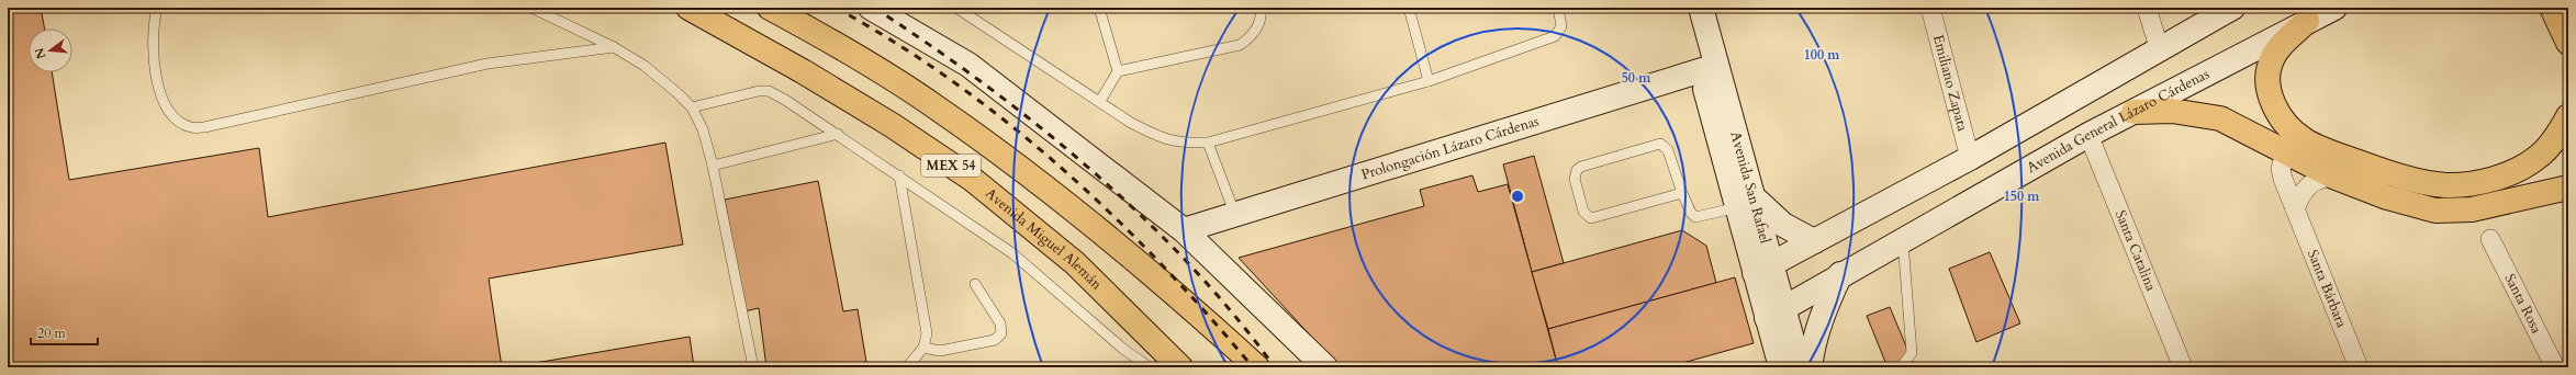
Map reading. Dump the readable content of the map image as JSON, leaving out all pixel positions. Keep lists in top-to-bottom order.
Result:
{
  "streets": {
    "highway": ["MEX 54", "Avenida Miguel Alemán"],
    "street": [
      "Emiliano Zapata",
      "Avenida General Lázaro Cárdenas",
      "Prolongación Lázaro Cárdenas",
      "Avenida San Rafael",
      "Santa Catalina",
      "Santa Bárbara",
      "Santa Rosa"
    ]
  },
  "crossings": [
    ["Avenida General Lázaro Cárdenas", "Avenida San Rafael"],
    ["Avenida General Lázaro Cárdenas", "Santa Catalina"],
    ["Prolongación Lázaro Cárdenas", "Avenida San Rafael"]
  ],
  "scale_bar": "20 m",
  "north": "left",
  "rings": ["100 m", "50 m", "150 m"]
}
